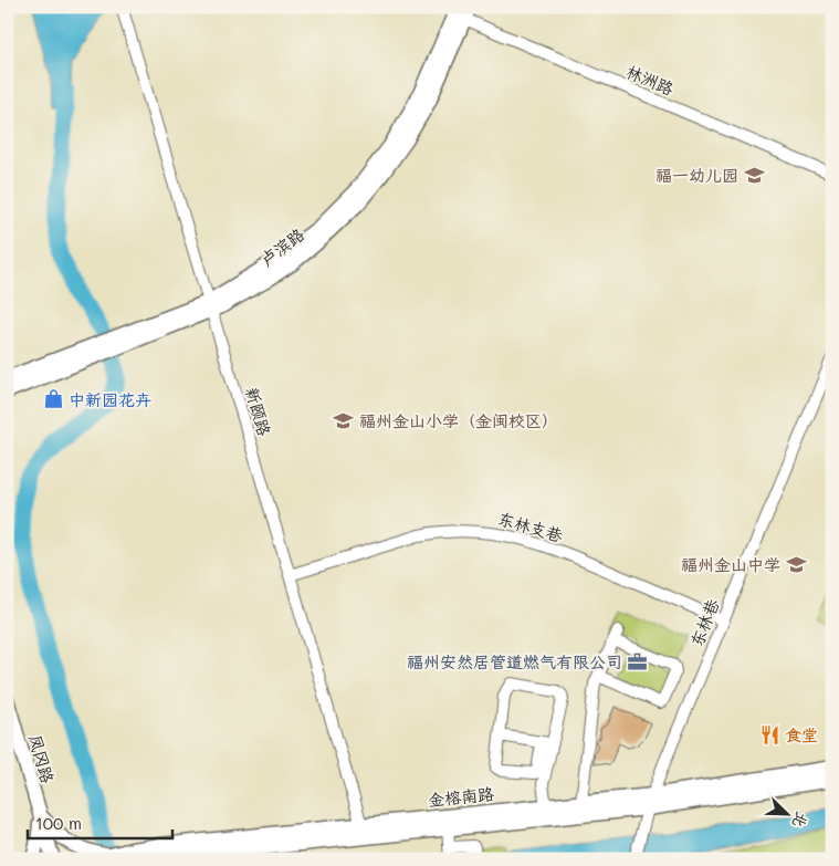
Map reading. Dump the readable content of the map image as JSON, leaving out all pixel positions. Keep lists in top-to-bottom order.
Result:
{
  "streets": {
    "main road": ["卢滨路", "凤冈路", "金榕南路"],
    "street": [
      "林洲路",
      "新颐路",
      "东林支巷",
      "东林巷"
    ]
  },
  "crossings": [
    ["林洲路", "卢滨路"],
    ["卢滨路", "新颐路"],
    ["新颐路", "东林支巷"],
    ["新颐路", "金榕南路"],
    ["东林支巷", "东林巷"],
    ["东林巷", "金榕南路"]
  ],
  "places": {
    "school or university": ["福一幼儿园", "福州金山小学（金闽校区）", "福州金山中学"],
    "shop": ["中新园花卉"],
    "office": ["福州安然居管道燃气有限公司"],
    "restaurant": ["食堂"]
  },
  "scale_bar": "100 m",
  "north": "bottom right"
}
